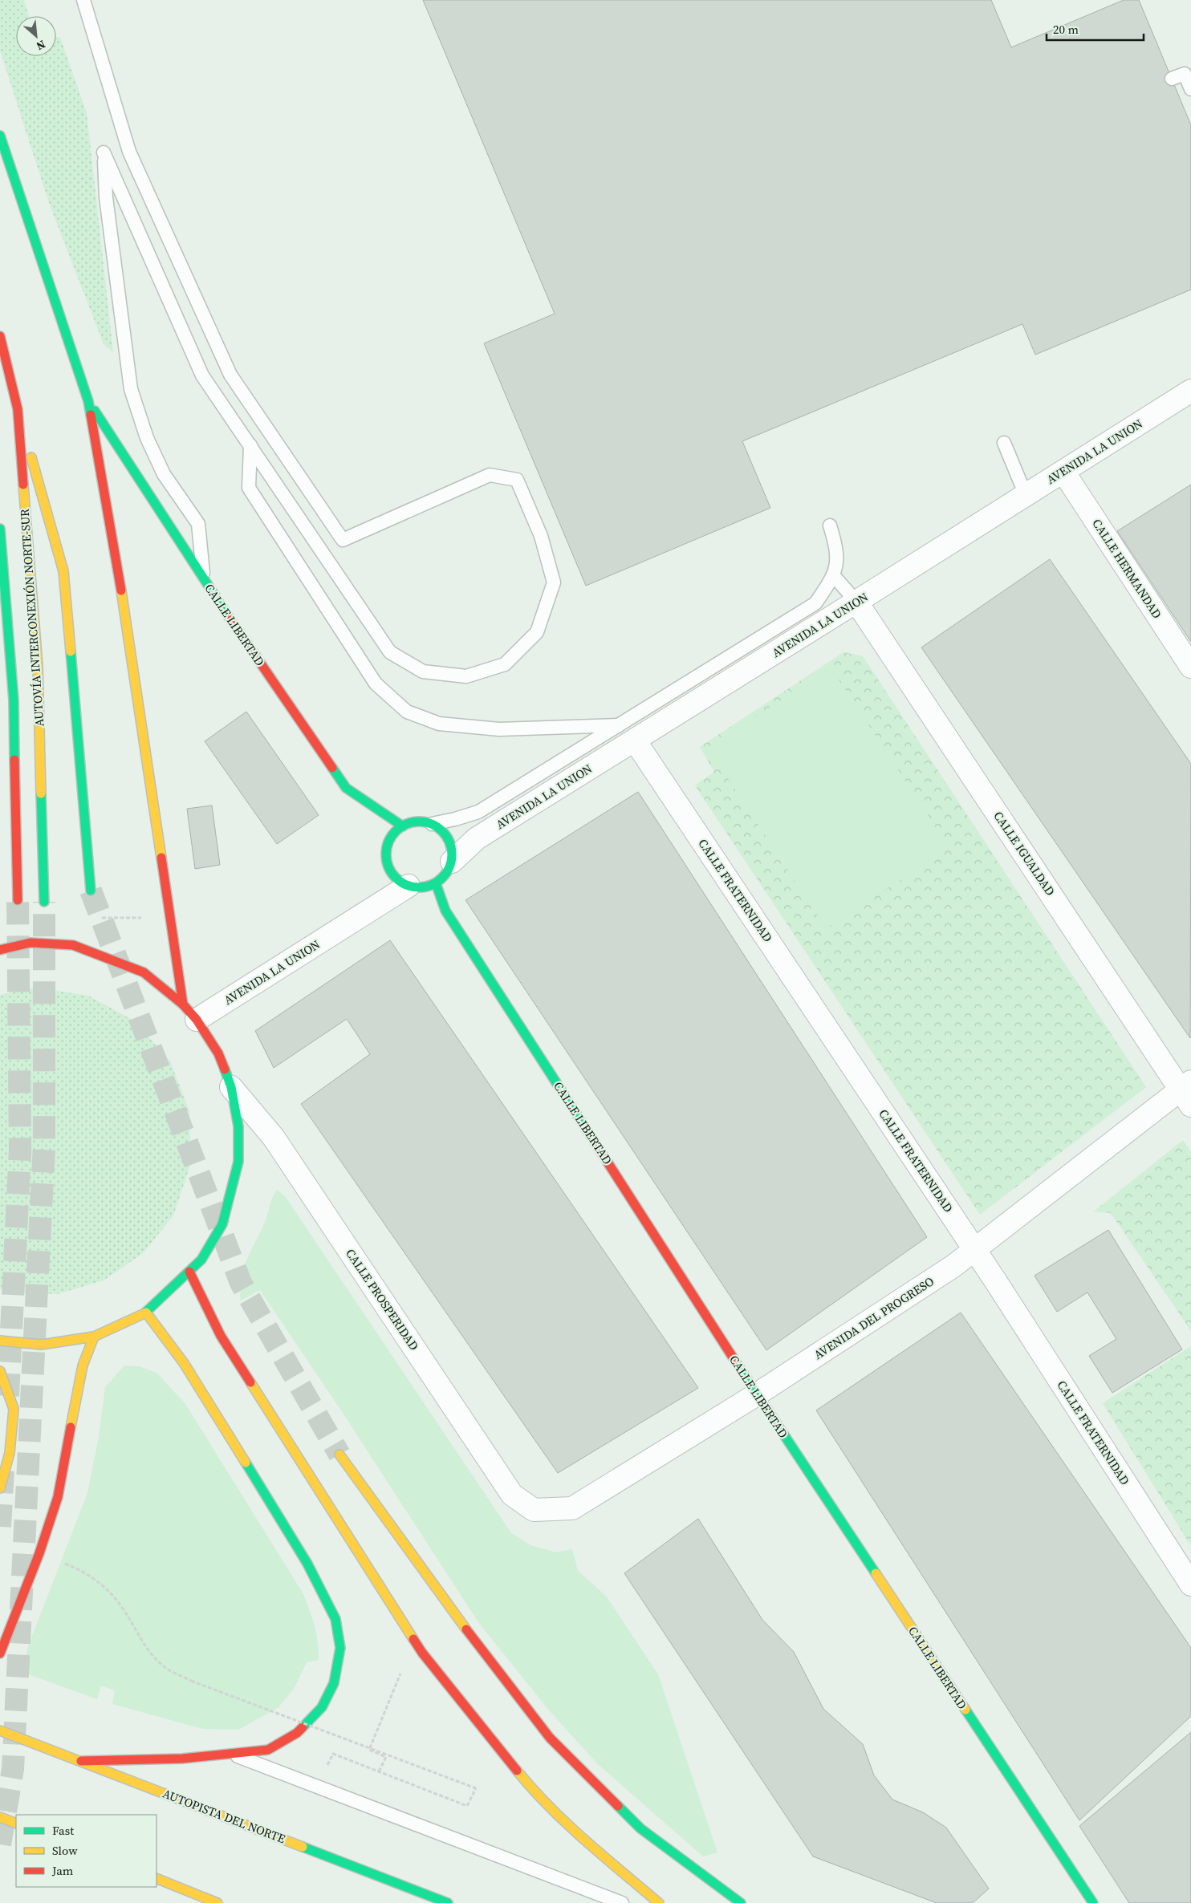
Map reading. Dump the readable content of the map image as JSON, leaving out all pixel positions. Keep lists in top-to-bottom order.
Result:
{
  "streets": {
    "main road": ["AUTOVÍA INTERCONEXIÓN NORTE-SUR", "CALLE LIBERTAD", "AUTOPISTA DEL NORTE"],
    "street": [
      "AVENIDA LA UNION",
      "CALLE HERMANDAD",
      "CALLE IGUALDAD",
      "CALLE FRATERNIDAD",
      "CALLE PROSPERIDAD",
      "AVENIDA DEL PROGRESO"
    ]
  },
  "crossings": [
    ["AVENIDA LA UNION", "CALLE HERMANDAD"],
    ["AVENIDA LA UNION", "CALLE LIBERTAD"],
    ["AVENIDA LA UNION", "CALLE IGUALDAD"],
    ["AVENIDA LA UNION", "CALLE FRATERNIDAD"],
    ["CALLE LIBERTAD", "AVENIDA DEL PROGRESO"],
    ["CALLE IGUALDAD", "AVENIDA DEL PROGRESO"],
    ["CALLE FRATERNIDAD", "AVENIDA DEL PROGRESO"],
    ["CALLE PROSPERIDAD", "AVENIDA DEL PROGRESO"]
  ],
  "legend": ["Fast", "Slow", "Jam"],
  "scale_bar": "20 m",
  "north": "bottom right"
}
